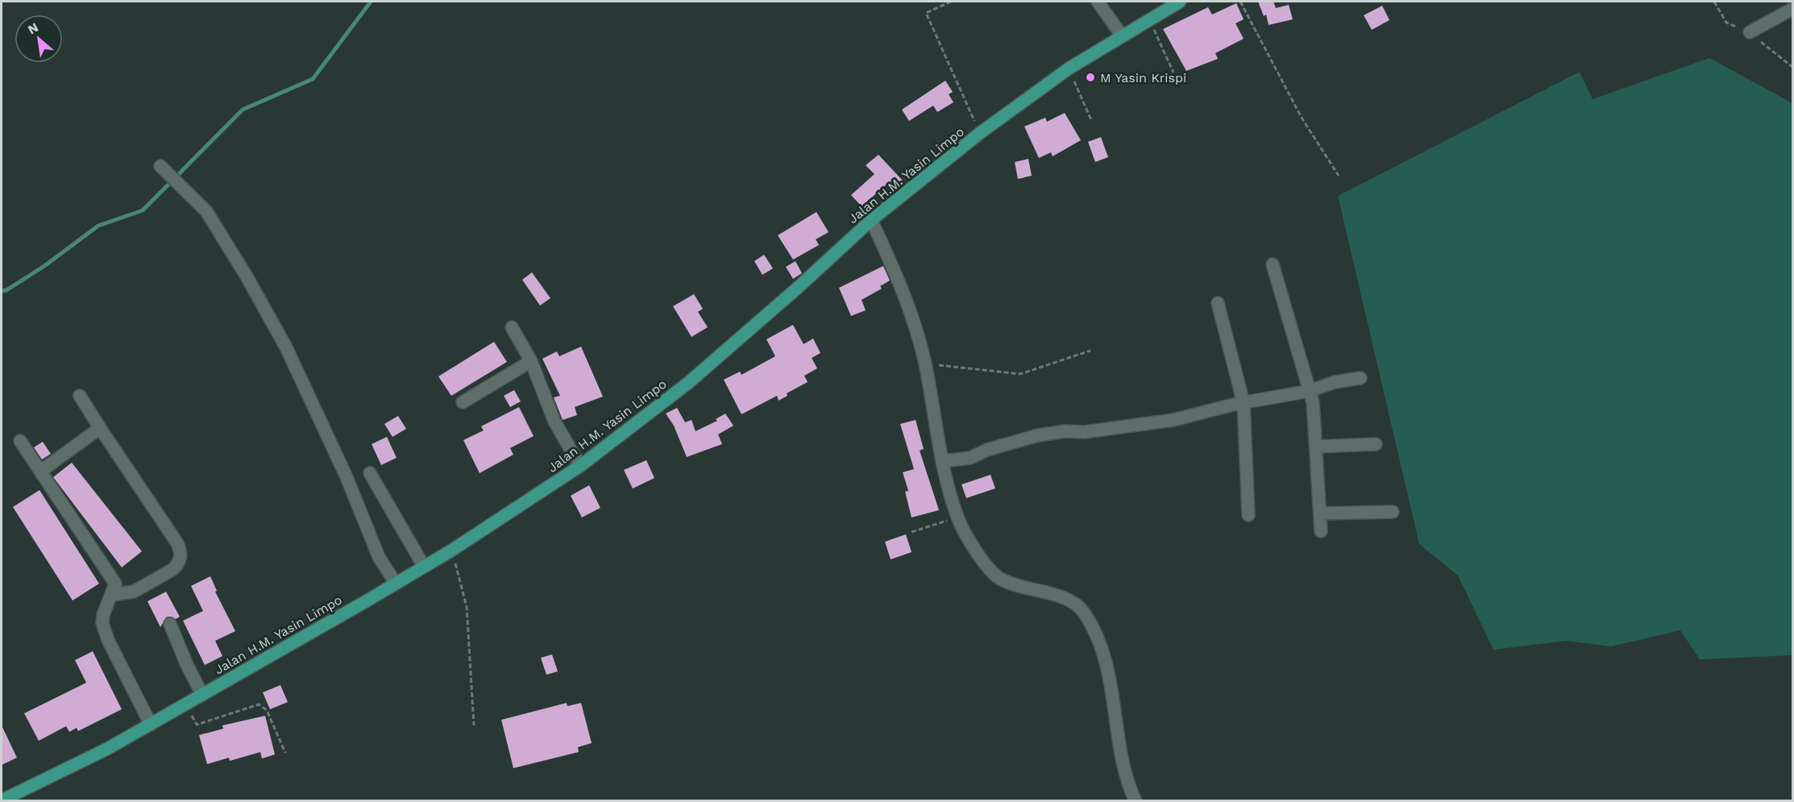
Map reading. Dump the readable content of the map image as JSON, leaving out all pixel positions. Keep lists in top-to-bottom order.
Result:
{
  "streets": {
    "main road": ["Jalan H.M. Yasin Limpo"]
  },
  "places": ["M Yasin Krispi"],
  "north": "top left"
}
